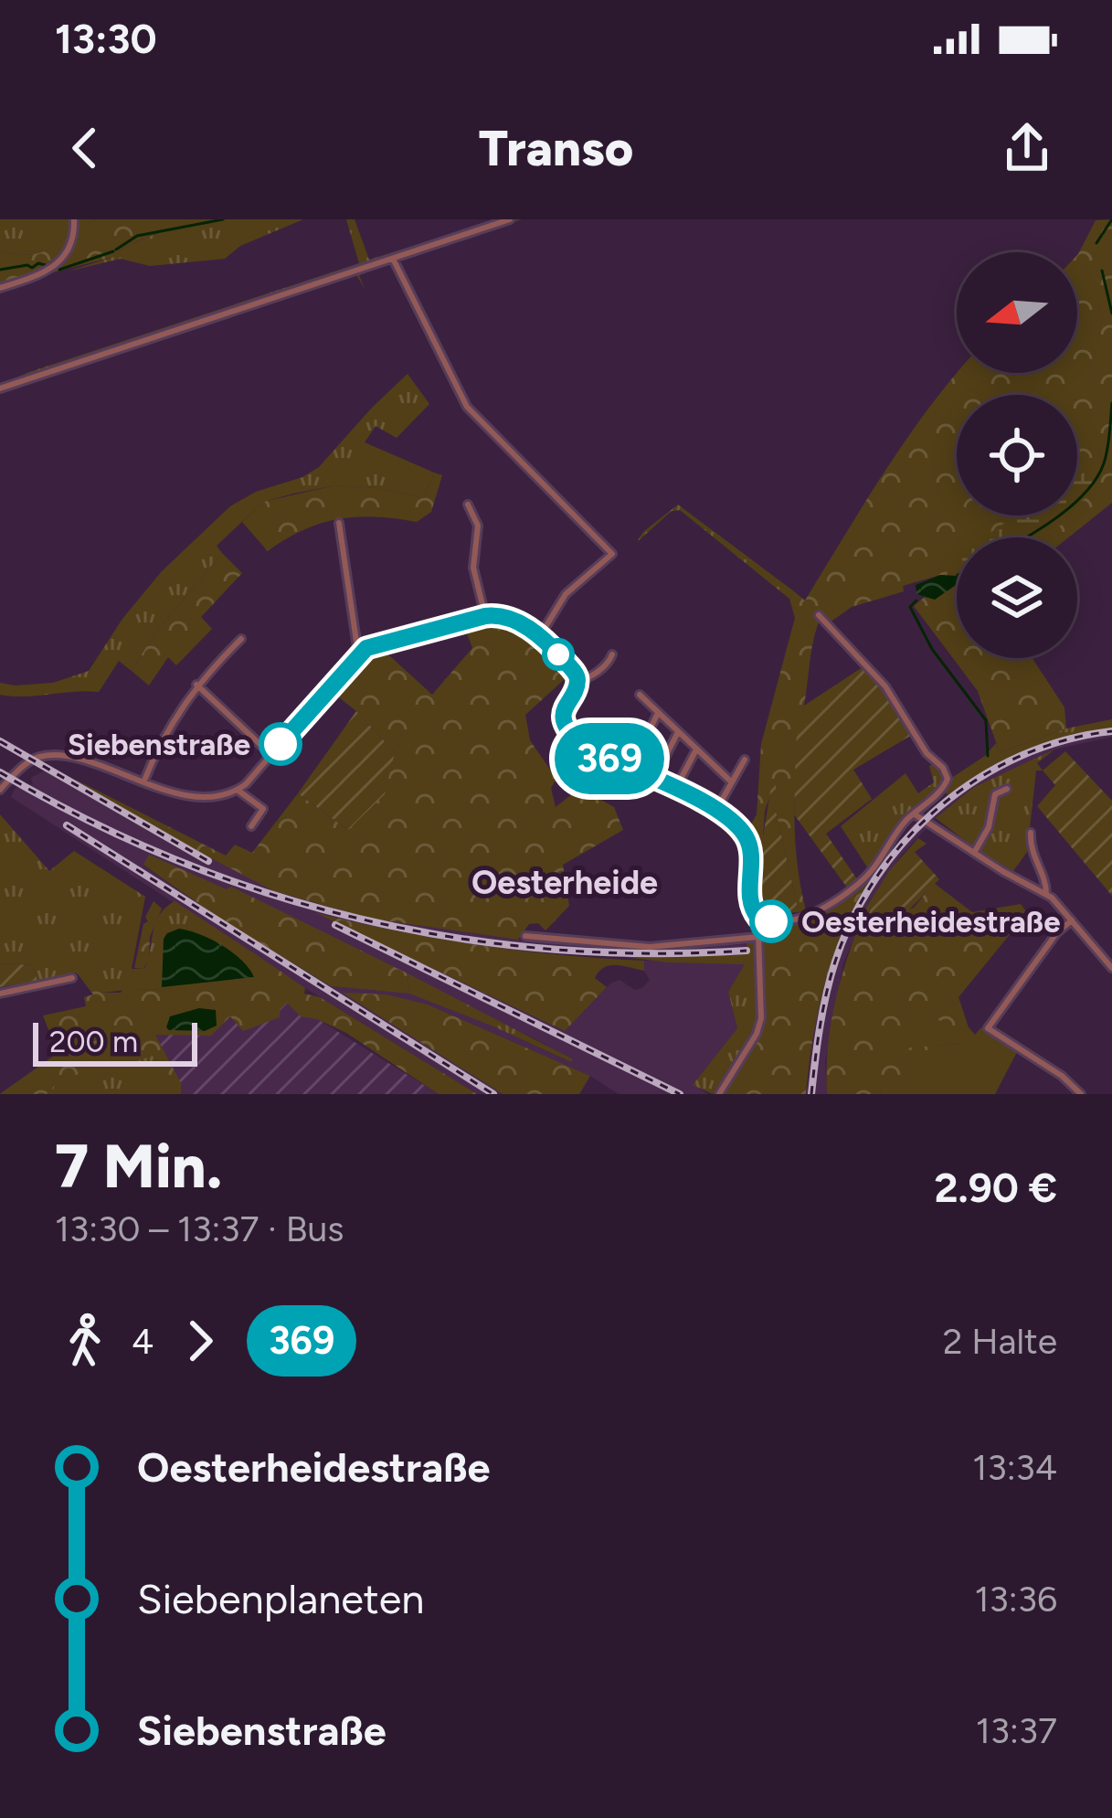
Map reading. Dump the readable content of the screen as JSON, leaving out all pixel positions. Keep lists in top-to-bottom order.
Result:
{
  "districts": ["Oesterheide"],
  "places": ["Siebenstraße", "Oesterheidestraße"],
  "lines": ["bus line 369"],
  "scale_bar": "200 m",
  "north": "left",
  "page": {
    "status": "13:30",
    "header": "Transo",
    "on_map": "369",
    "scale": "200 m",
    "heading": ["7 Min.", "13:30 – 13:37 · Bus", "2.90 €"],
    "legs": ["4", "369", "2 Halte"],
    "list": [
      {
        "name": "Oesterheidestraße",
        "value": "13:34"
      },
      {
        "name": "Siebenplaneten",
        "value": "13:36"
      },
      {
        "name": "Siebenstraße",
        "value": "13:37"
      }
    ]
  }
}
